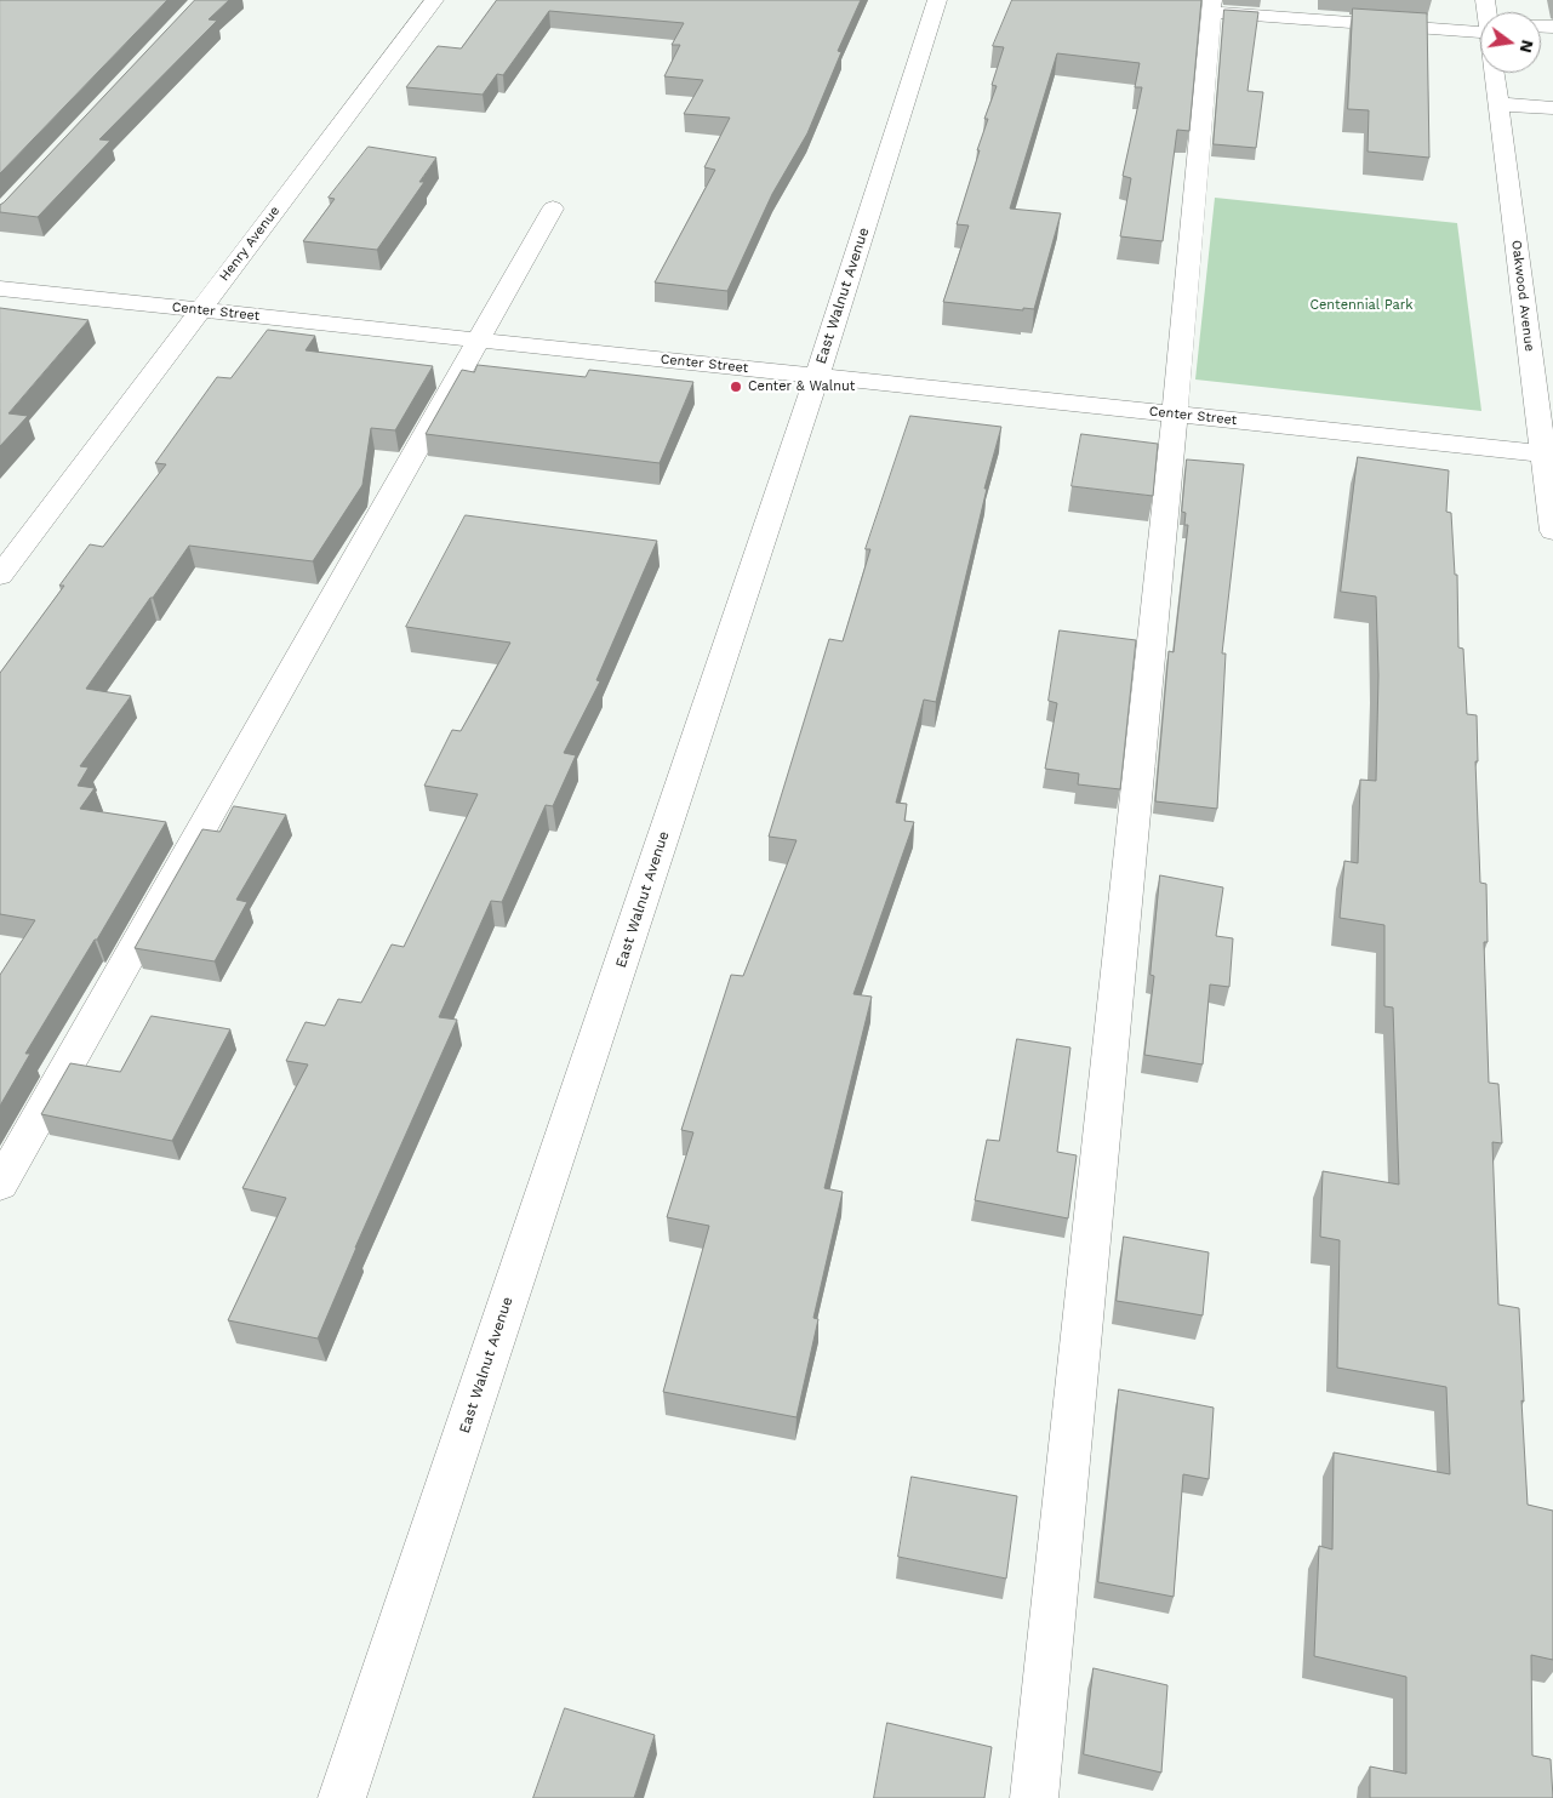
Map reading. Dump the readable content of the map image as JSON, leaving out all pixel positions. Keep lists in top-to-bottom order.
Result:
{
  "streets": {
    "street": [
      "Henry Avenue",
      "East Walnut Avenue",
      "Oakwood Avenue",
      "Center Street"
    ]
  },
  "crossings": [
    ["Henry Avenue", "Center Street"],
    ["East Walnut Avenue", "Center Street"],
    ["Oakwood Avenue", "Center Street"]
  ],
  "parks": ["Centennial Park"],
  "places": ["Center & Walnut"],
  "north": "right"
}
